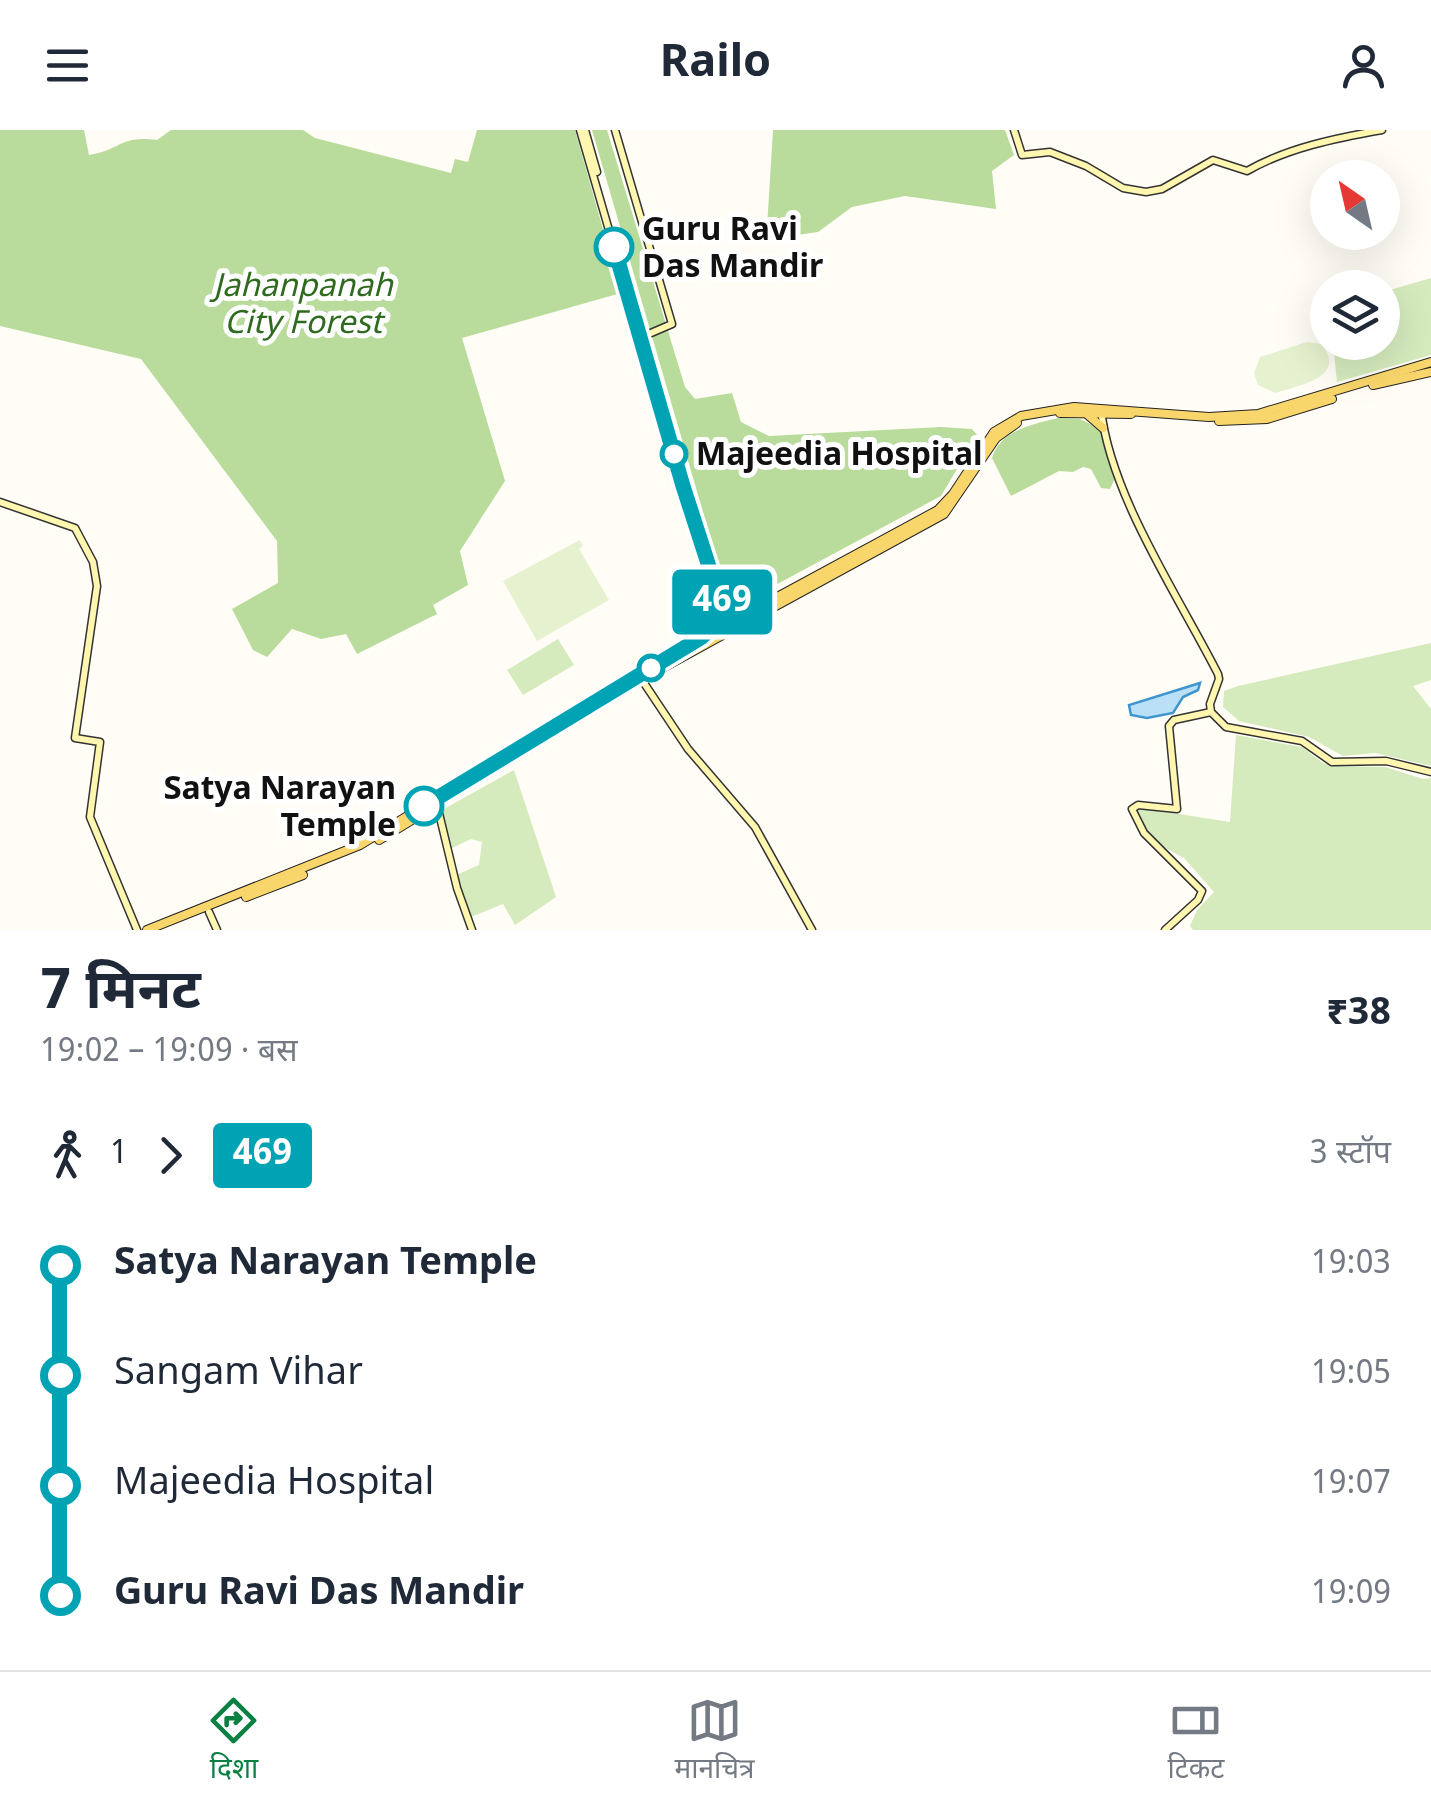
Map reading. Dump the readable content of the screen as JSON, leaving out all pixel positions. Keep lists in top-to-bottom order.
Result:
{
  "parks": ["Jahanpanah City Forest"],
  "places": ["Guru Ravi Das Mandir", "Majeedia Hospital", "Satya Narayan Temple"],
  "lines": ["bus line 469"],
  "north": "top left",
  "page": {
    "header": "Railo",
    "on_map": "469",
    "heading": ["7 मिनट", "19:02 – 19:09 · बस", "₹38"],
    "legs": ["1", "469", "3 स्टॉप"],
    "list": [
      {
        "name": "Satya Narayan Temple",
        "value": "19:03"
      },
      {
        "name": "Sangam Vihar",
        "value": "19:05"
      },
      {
        "name": "Majeedia Hospital",
        "value": "19:07"
      },
      {
        "name": "Guru Ravi Das Mandir",
        "value": "19:09"
      }
    ],
    "tabs": ["दिशा", "मानचित्र", "टिकट"]
  }
}
